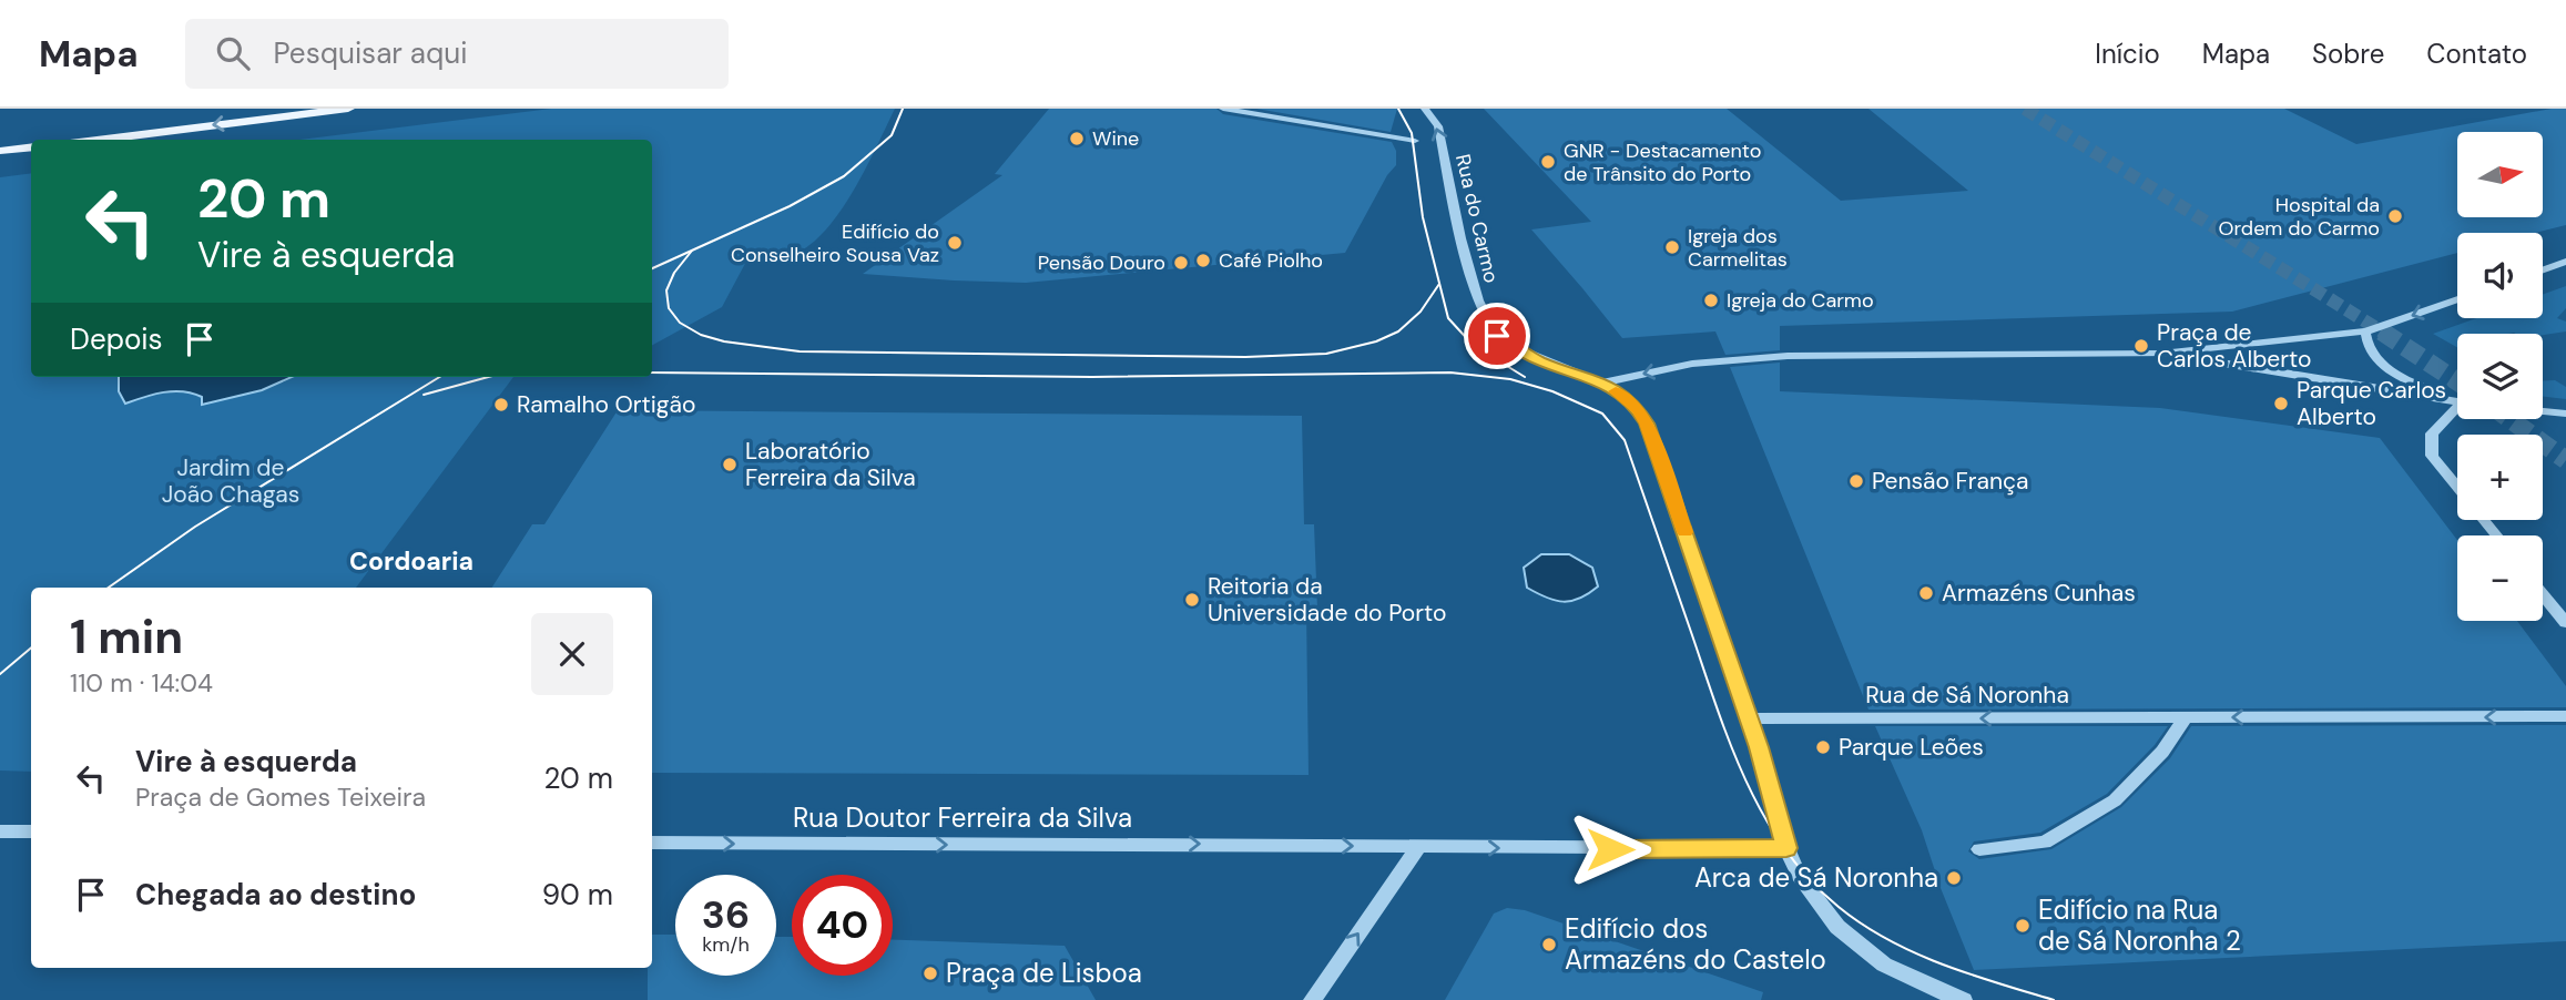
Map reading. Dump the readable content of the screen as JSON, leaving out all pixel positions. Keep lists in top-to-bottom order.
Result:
{
  "streets": {
    "street": ["Rua do Carmo", "Rua de Sá Noronha", "Rua Doutor Ferreira da Silva"]
  },
  "one_way": ["Rua do Carmo", "Rua de Sá Noronha", "Rua Doutor Ferreira da Silva"],
  "districts": ["Cordoaria"],
  "parks": ["Jardim de João Chagas"],
  "places": [
    "Wine",
    "GNR - Destacamento de Trânsito do Porto",
    "Hospital da Ordem do Carmo",
    "Edifício do Conselheiro Sousa Vaz",
    "Igreja dos Carmelitas",
    "Café Piolho",
    "Pensão Douro",
    "Igreja do Carmo",
    "Praça de Carlos Alberto",
    "Parque Carlos Alberto",
    "Ramalho Ortigão",
    "Laboratório Ferreira da Silva",
    "Pensão França",
    "Armazéns Cunhas",
    "Reitoria da Universidade do Porto",
    "Parque Leões",
    "Arca de Sá Noronha",
    "Edifício na Rua de Sá Noronha 2",
    "Edifício dos Armazéns do Castelo",
    "Praça de Lisboa"
  ],
  "north": "right",
  "page": {
    "header": "Mapa",
    "search": "Pesquisar aqui",
    "nav": [
      "Início",
      "Mapa",
      "Sobre",
      "Contato"
    ],
    "map_buttons": ["+", "−"],
    "turn": ["20 m", "Vire à esquerda"],
    "then": "Depois",
    "heading": ["1 min", "110 m · 14:04"],
    "list": [
      {
        "name": "Vire à esquerda",
        "note": "Praça de Gomes Teixeira",
        "value": "20 m"
      },
      {
        "name": "Chegada ao destino",
        "value": "90 m"
      }
    ],
    "speed": "36 km/h",
    "limit": "40"
  }
}
